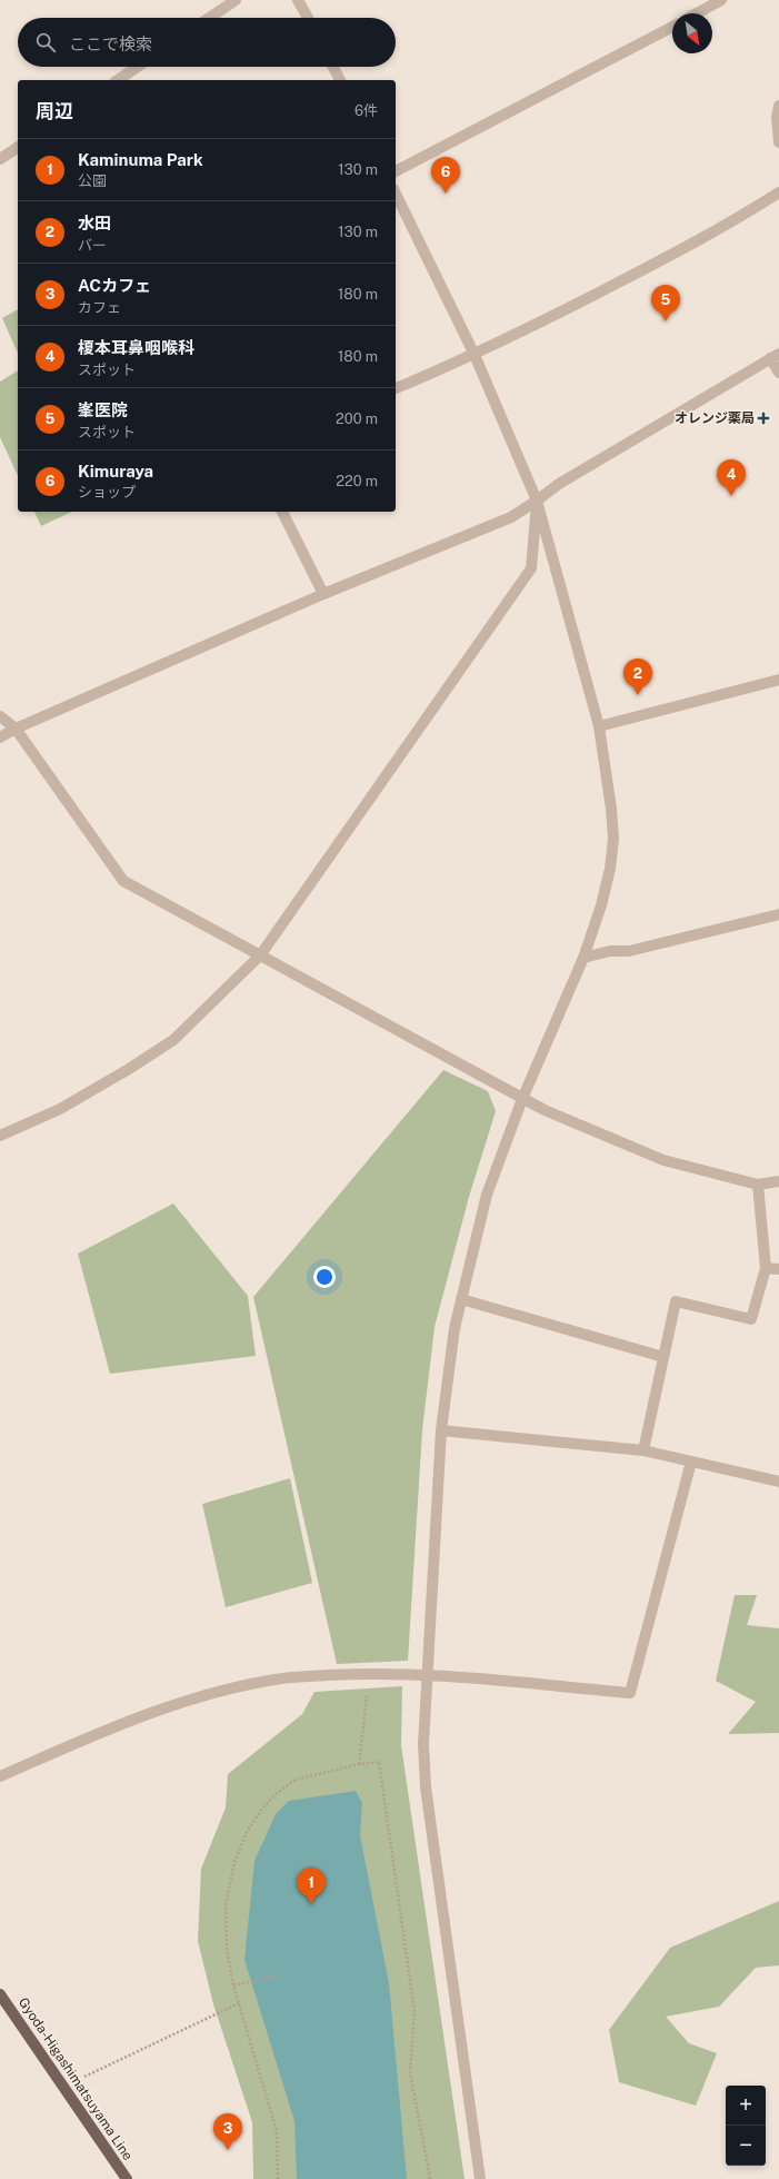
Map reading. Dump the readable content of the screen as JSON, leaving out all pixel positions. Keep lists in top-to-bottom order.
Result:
{
  "streets": {
    "main road": ["Gyoda-Higashimatsuyama Line"]
  },
  "places": {
    "health": ["オレンジ薬局"]
  },
  "north": "bottom right",
  "page": {
    "search": "ここで検索",
    "heading": ["周辺", "6件"],
    "list": [
      {
        "mark": "1",
        "name": "Kaminuma Park",
        "note": "公園",
        "value": "130 m"
      },
      {
        "mark": "2",
        "name": "水田",
        "note": "バー",
        "value": "130 m"
      },
      {
        "mark": "3",
        "name": "ACカフェ",
        "note": "カフェ",
        "value": "180 m"
      },
      {
        "mark": "4",
        "name": "榎本耳鼻咽喉科",
        "note": "スポット",
        "value": "180 m"
      },
      {
        "mark": "5",
        "name": "峯医院",
        "note": "スポット",
        "value": "200 m"
      },
      {
        "mark": "6",
        "name": "Kimuraya",
        "note": "ショップ",
        "value": "220 m"
      }
    ],
    "pins": [
      "6",
      "5",
      "4",
      "2",
      "1",
      "3"
    ],
    "map_buttons": ["+", "−"]
  }
}
